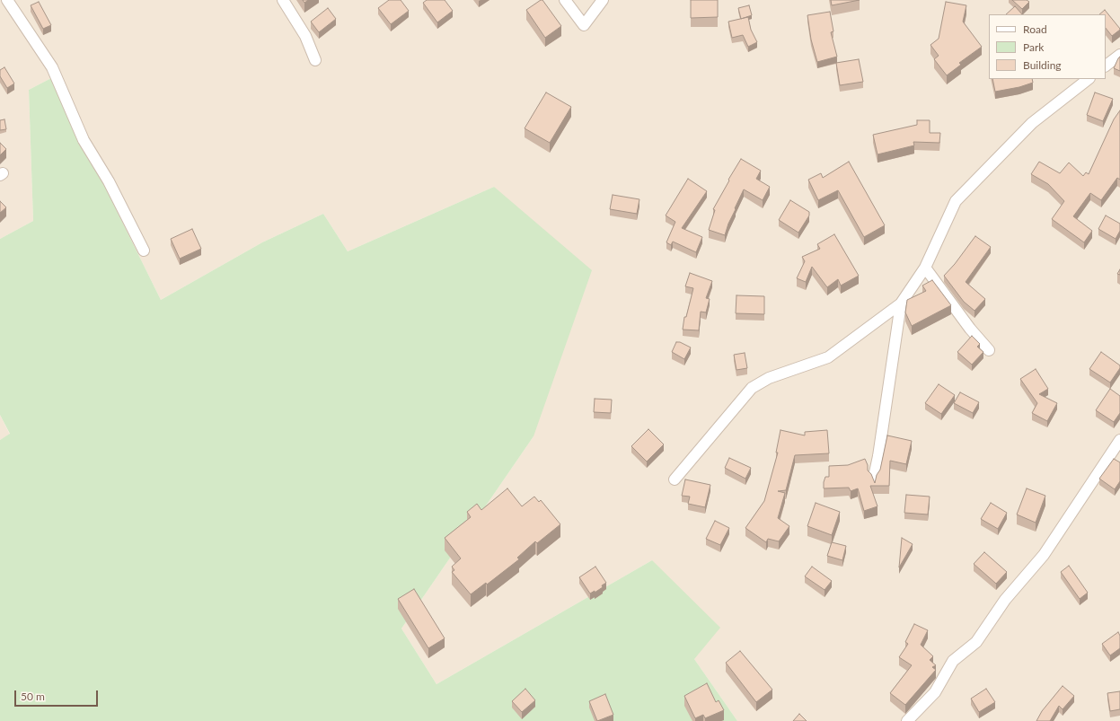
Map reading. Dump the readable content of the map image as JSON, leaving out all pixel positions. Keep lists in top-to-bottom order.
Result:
{
  "legend": ["Road", "Park", "Building"],
  "scale_bar": "50 m"
}
